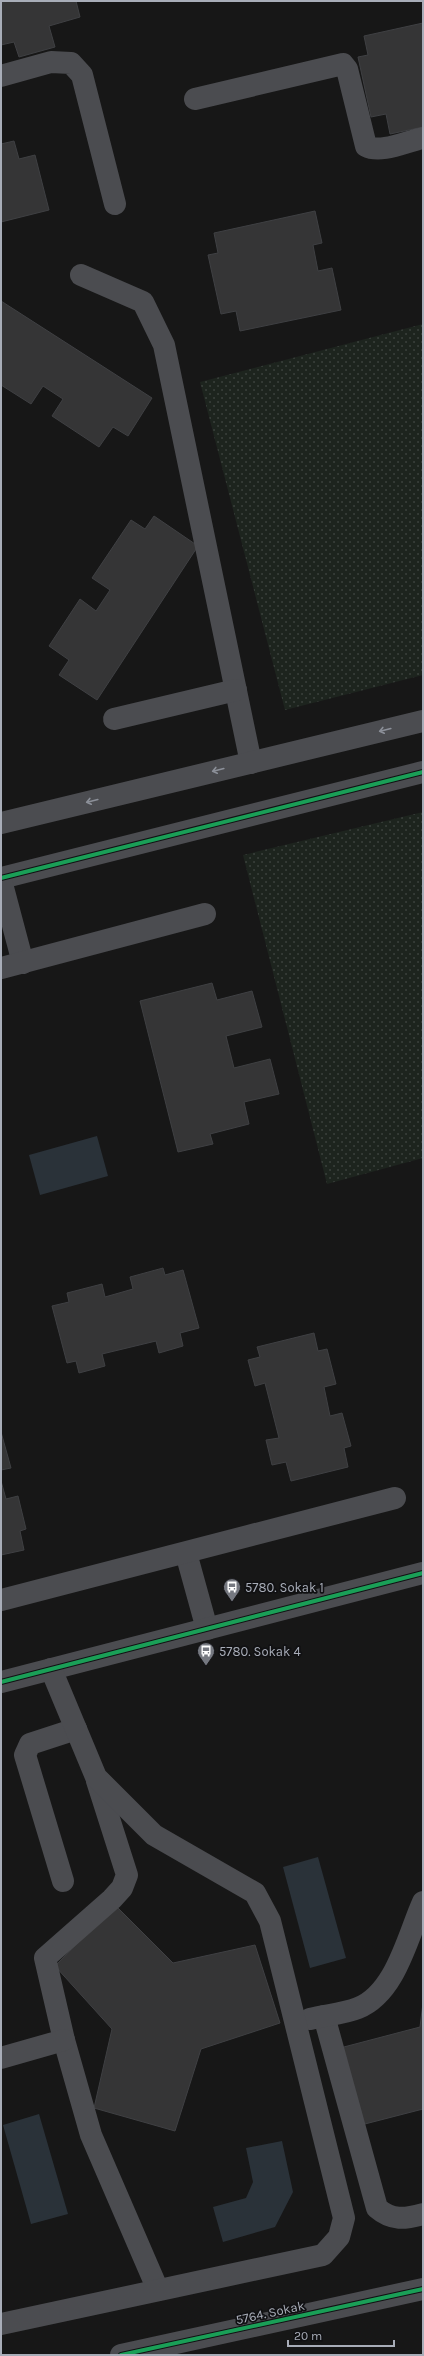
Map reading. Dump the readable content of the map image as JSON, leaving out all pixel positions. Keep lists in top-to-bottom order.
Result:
{
  "streets": {
    "street": ["5764. Sokak"]
  },
  "places": {
    "bus stop": ["5780. Sokak 1", "5780. Sokak 4"]
  },
  "scale_bar": "20 m"
}
